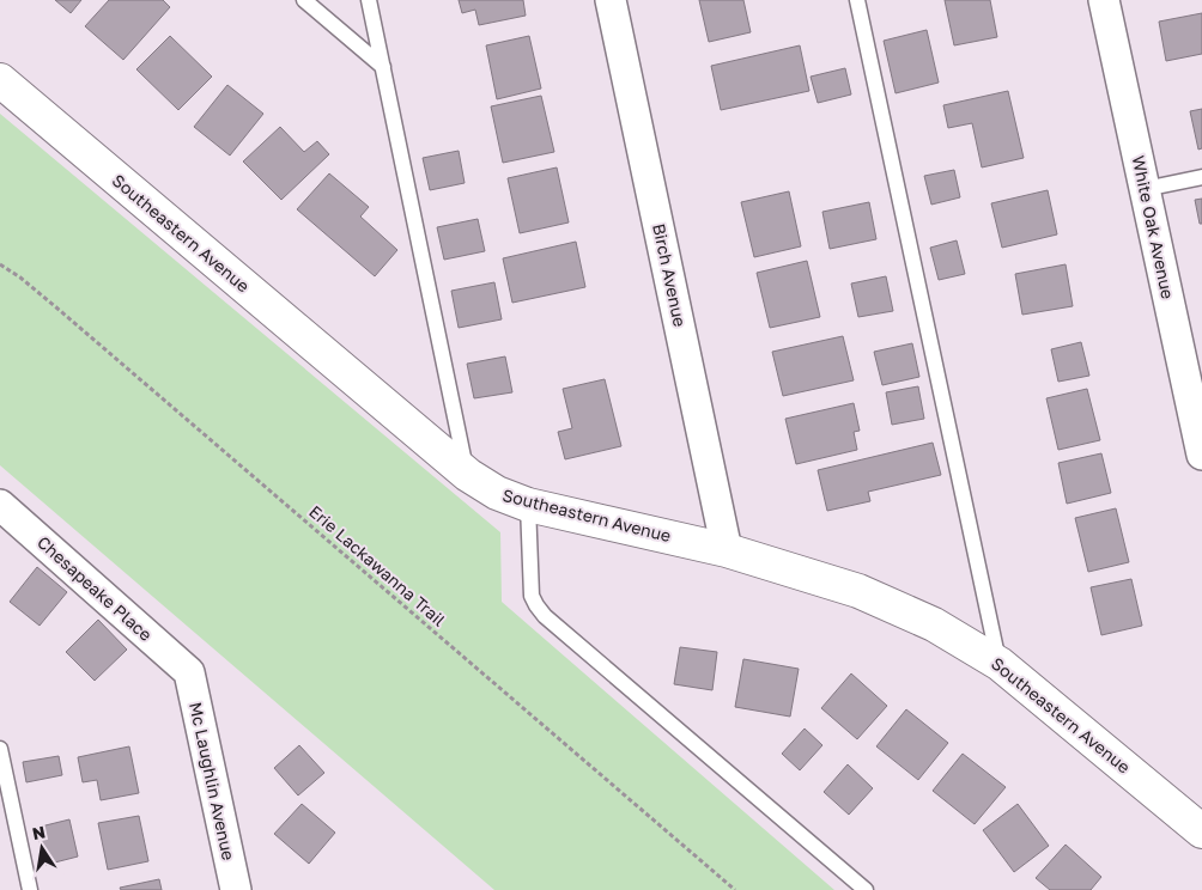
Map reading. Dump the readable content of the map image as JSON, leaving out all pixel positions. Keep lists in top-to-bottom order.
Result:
{
  "streets": {
    "street": [
      "White Oak Avenue",
      "Southeastern Avenue",
      "Birch Avenue",
      "Chesapeake Place",
      "Mc Laughlin Avenue"
    ],
    "path": ["Erie Lackawanna Trail"]
  },
  "crossings": [
    ["Southeastern Avenue", "Birch Avenue"],
    ["Chesapeake Place", "Mc Laughlin Avenue"]
  ],
  "north": "top"
}
